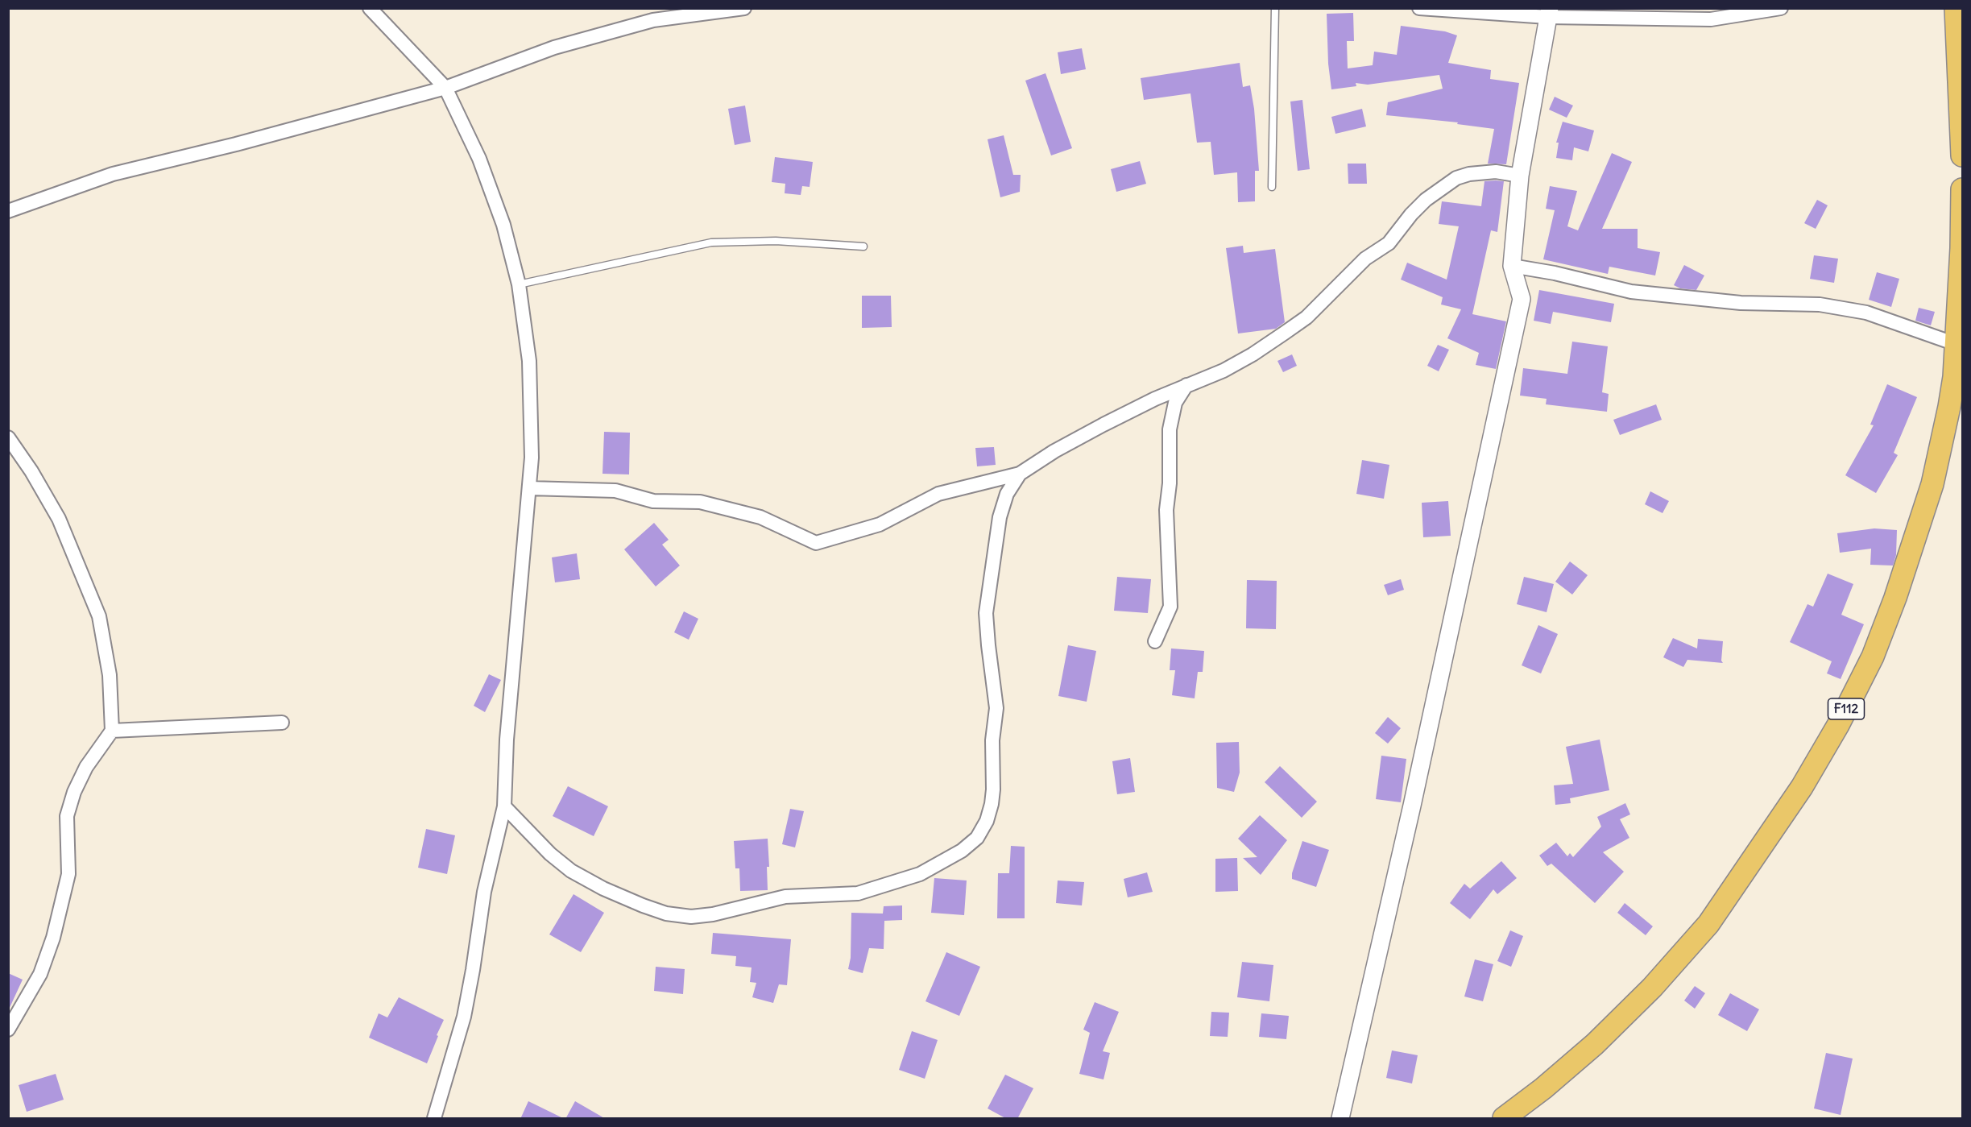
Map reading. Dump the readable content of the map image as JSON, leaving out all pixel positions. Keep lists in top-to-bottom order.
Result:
{
  "streets": {
    "main road": ["F112"]
  }
}
